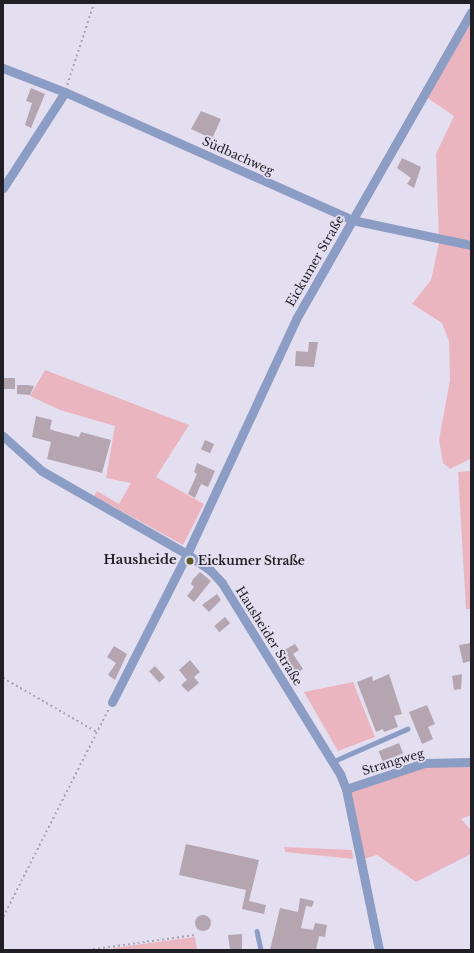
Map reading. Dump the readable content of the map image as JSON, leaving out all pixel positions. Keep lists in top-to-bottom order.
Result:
{
  "streets": {
    "street": [
      "Südbachweg",
      "Eickumer Straße",
      "Hausheider Straße",
      "Strangweg"
    ]
  },
  "crossings": [
    ["Südbachweg", "Eickumer Straße"],
    ["Eickumer Straße", "Hausheider Straße"],
    ["Hausheider Straße", "Strangweg"]
  ],
  "districts": ["Hausheide"],
  "places": ["Eickumer Straße"]
}
